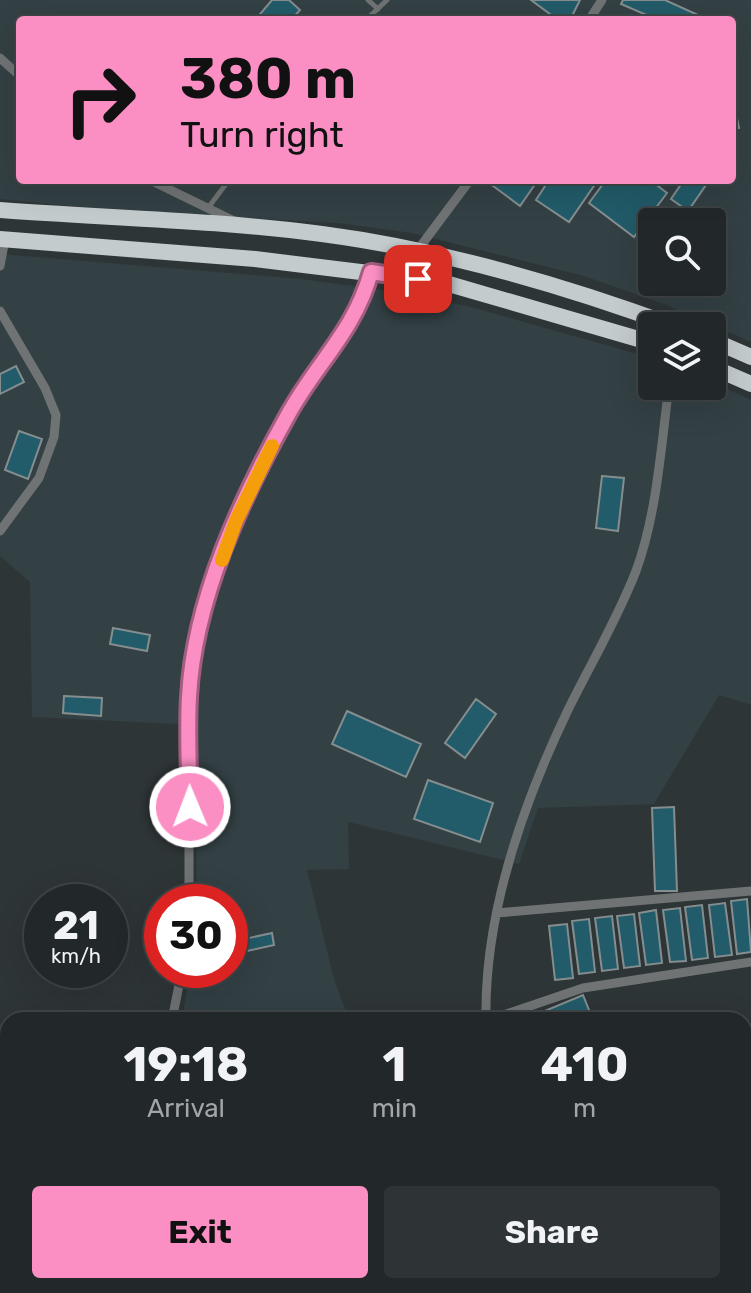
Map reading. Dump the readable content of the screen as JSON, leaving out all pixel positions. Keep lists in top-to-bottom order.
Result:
{
  "page": {
    "turn": ["380 m", "Turn right"],
    "speed": "21 km/h",
    "limit": "30",
    "eta": [
      "19:18",
      "Arrival",
      "1",
      "min",
      "410",
      "m"
    ],
    "buttons": ["Exit", "Share"]
  }
}
